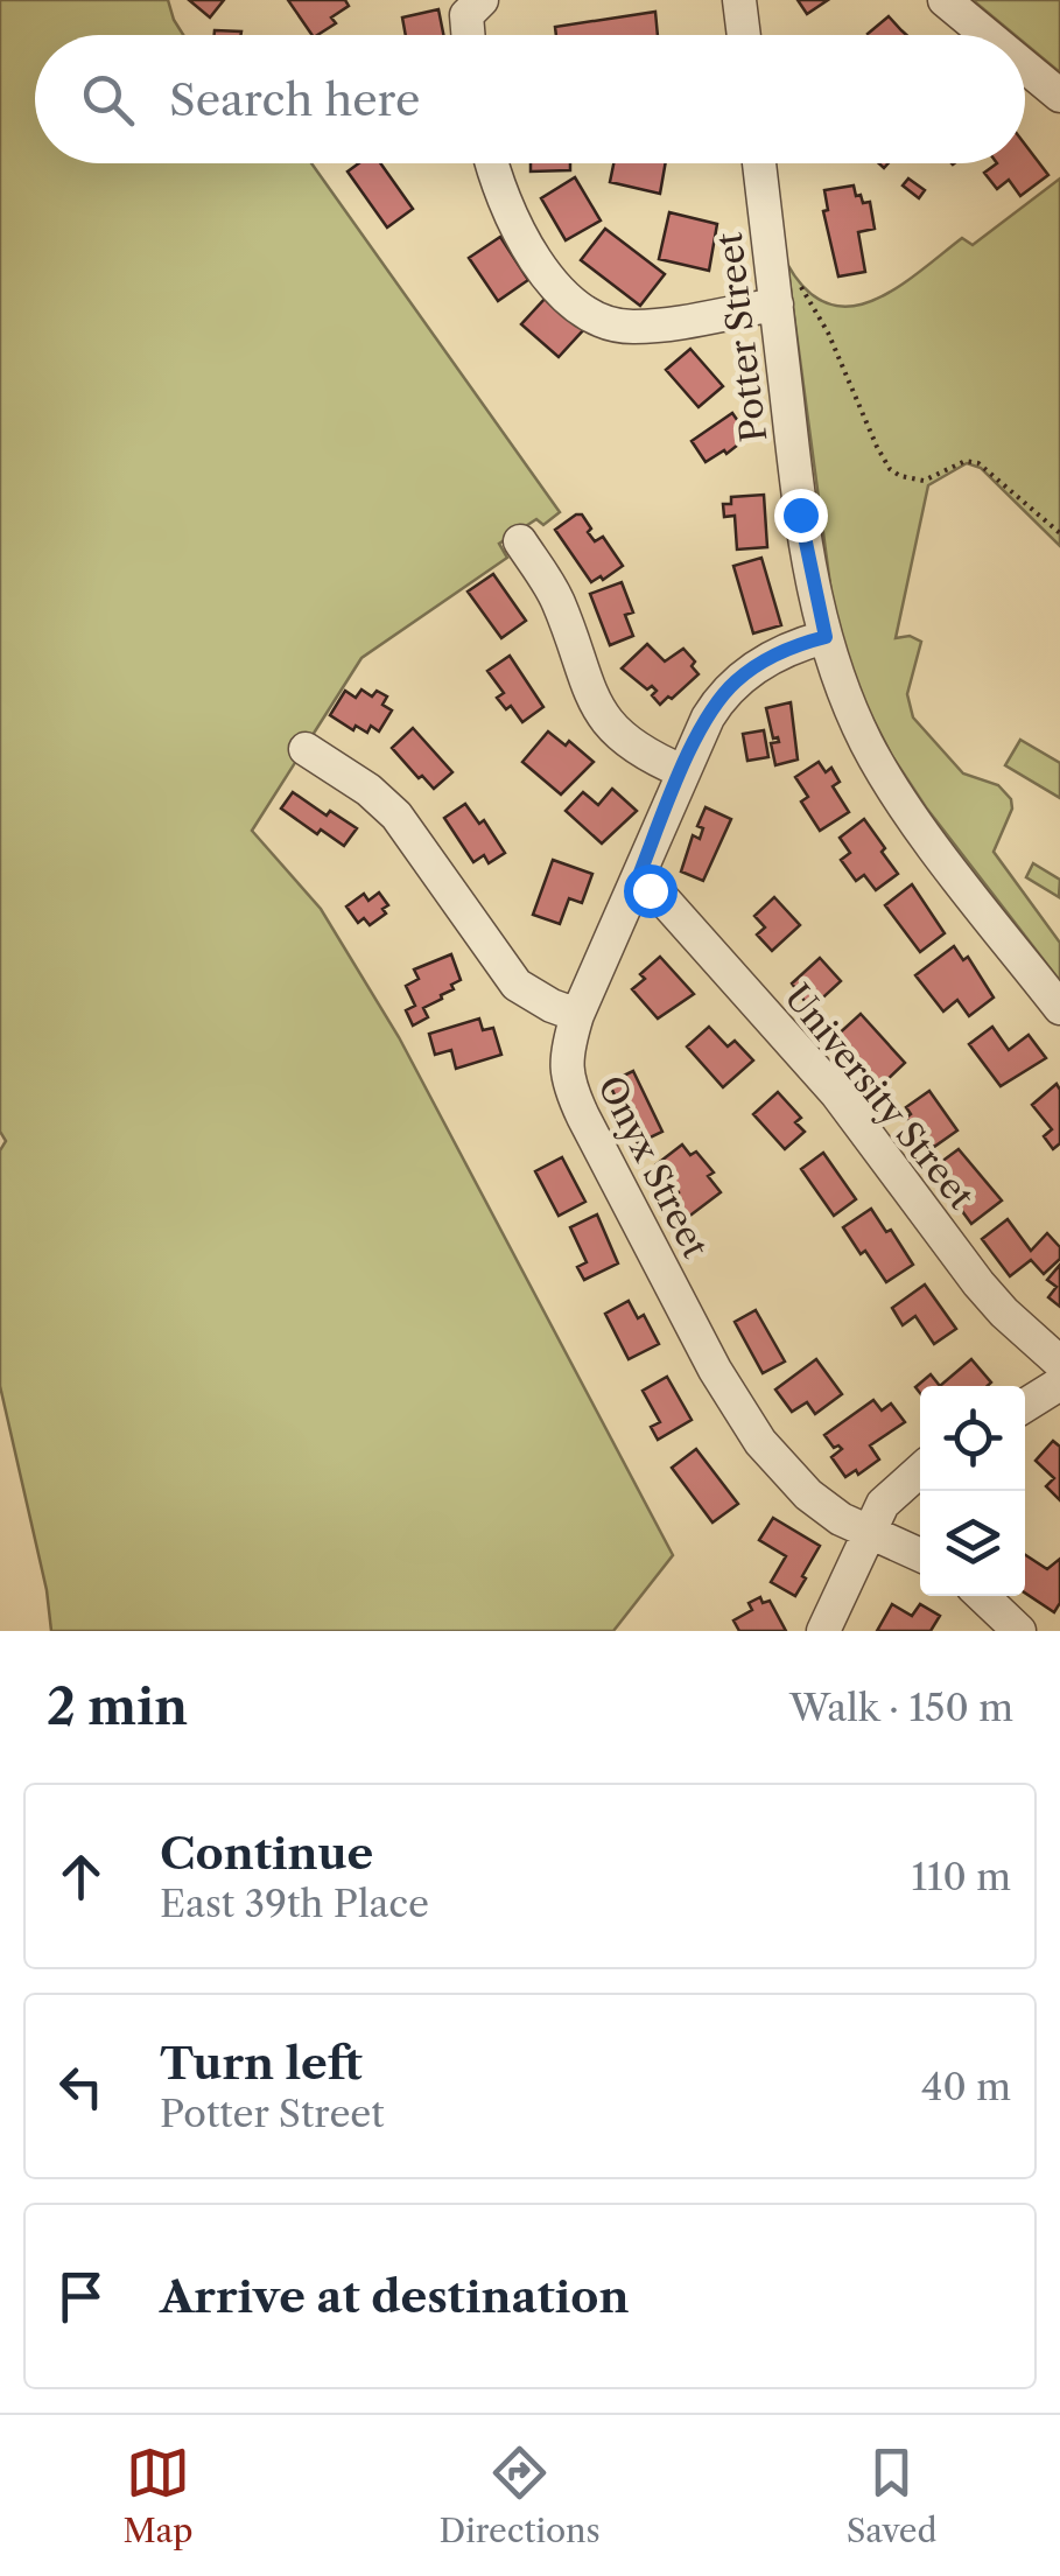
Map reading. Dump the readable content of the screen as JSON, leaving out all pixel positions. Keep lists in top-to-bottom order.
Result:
{
  "streets": {
    "street": ["Potter Street", "University Street", "Onyx Street"]
  },
  "crossings": [
    ["Potter Street", "Onyx Street"],
    ["University Street", "Onyx Street"]
  ],
  "page": {
    "search": "Search here",
    "heading": ["2 min", "Walk · 150 m"],
    "list": [
      ["Continue", "East 39th Place", "110 m"],
      ["Turn left", "Potter Street", "40 m"],
      "Arrive at destination"
    ],
    "nav": ["Map", "Directions", "Saved"]
  }
}
